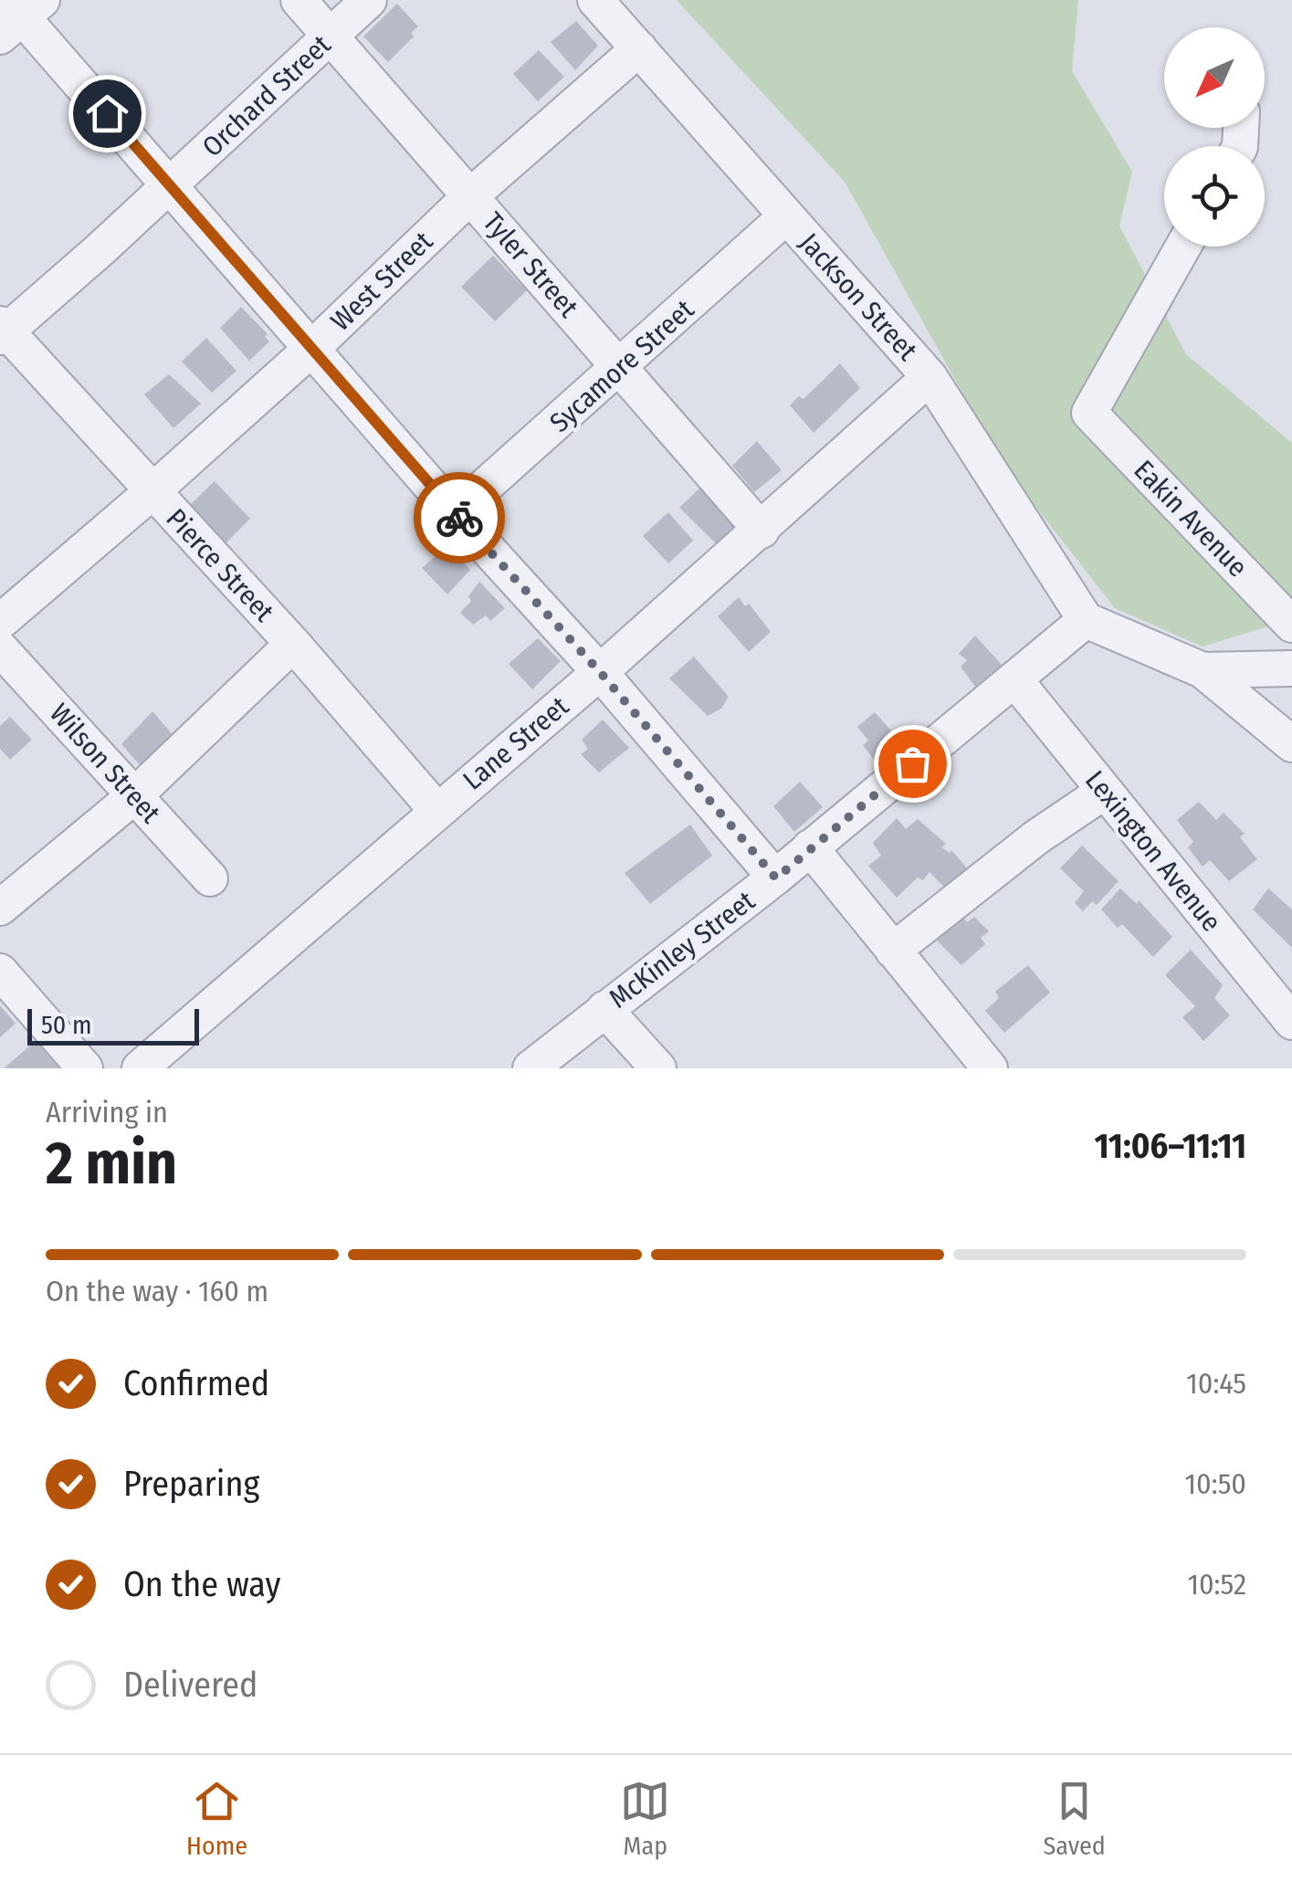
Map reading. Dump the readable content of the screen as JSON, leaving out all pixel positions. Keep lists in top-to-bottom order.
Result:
{
  "streets": {
    "street": [
      "Orchard Street",
      "Tyler Street",
      "West Street",
      "Jackson Street",
      "Sycamore Street",
      "Eakin Avenue",
      "Pierce Street",
      "Lane Street",
      "Wilson Street",
      "Lexington Avenue",
      "McKinley Street"
    ]
  },
  "crossings": [
    ["Orchard Street", "Tyler Street"],
    ["Orchard Street", "Pierce Street"],
    ["Tyler Street", "West Street"],
    ["Tyler Street", "Sycamore Street"],
    ["Tyler Street", "Lane Street"],
    ["West Street", "Jackson Street"],
    ["West Street", "Pierce Street"],
    ["Jackson Street", "Sycamore Street"],
    ["Jackson Street", "Lane Street"],
    ["Jackson Street", "McKinley Street"],
    ["Pierce Street", "Lane Street"],
    ["Lexington Avenue", "McKinley Street"]
  ],
  "scale_bar": "50 m",
  "north": "bottom left",
  "page": {
    "scale": "50 m",
    "heading": ["2 min", "Arriving in", "11:06–11:11"],
    "bar": "On the way · 160 m",
    "list": [
      ["Confirmed", "10:45"],
      ["Preparing", "10:50"],
      ["On the way", "10:52"],
      "Delivered"
    ],
    "tabs": ["Home", "Map", "Saved"]
  }
}
